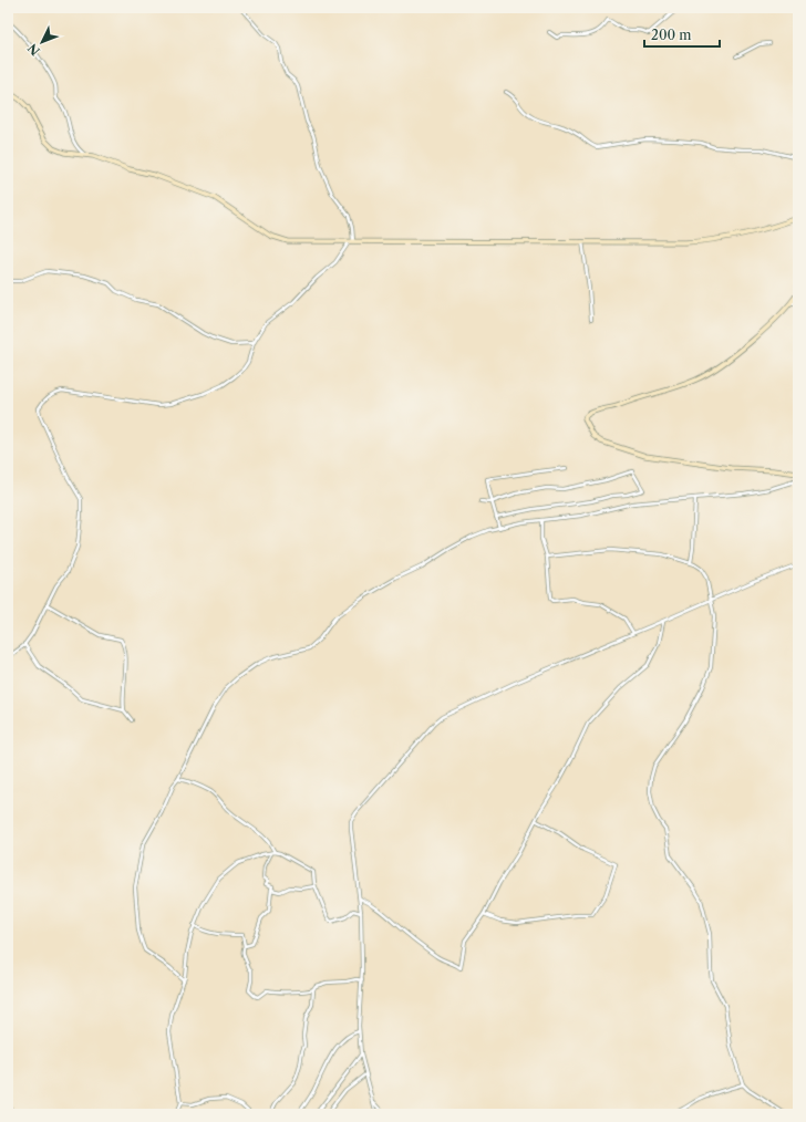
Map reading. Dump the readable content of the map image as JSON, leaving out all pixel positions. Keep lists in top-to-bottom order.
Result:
{
  "scale_bar": "200 m",
  "north": "bottom left"
}
